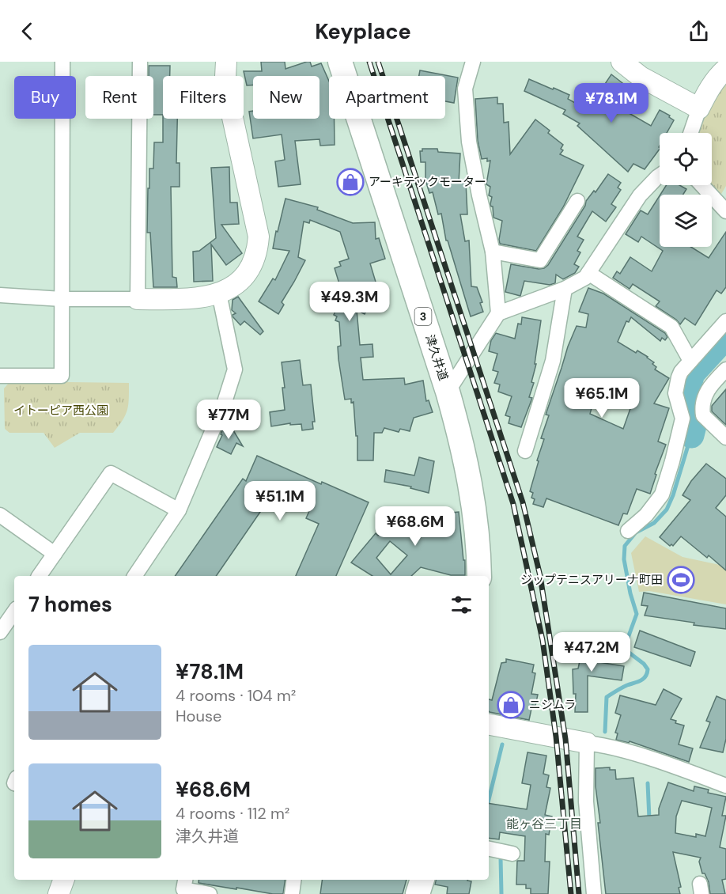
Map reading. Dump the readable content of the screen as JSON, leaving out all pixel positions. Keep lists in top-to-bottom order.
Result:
{
  "streets": {
    "main road": ["3", "津久井道"]
  },
  "districts": ["能ヶ谷三丁目"],
  "parks": ["イトーピア西公園"],
  "places": {
    "shop": ["アーキテックモーター", "ニシムラ"],
    "sports": ["ジップテニスアリーナ町田"]
  },
  "page": {
    "header": "Keyplace",
    "chip": [
      "Buy",
      "Rent",
      "Filters",
      "New",
      "Apartment"
    ],
    "price": [
      "¥78.1M",
      "¥49.3M",
      "¥65.1M",
      "¥77M",
      "¥51.1M",
      "¥68.6M",
      "¥47.2M"
    ],
    "heading": "7 homes",
    "list": [
      {
        "name": "¥78.1M",
        "note": "4 rooms · 104 m² · House"
      },
      {
        "name": "¥68.6M",
        "note": "4 rooms · 112 m² · 津久井道"
      }
    ]
  }
}
